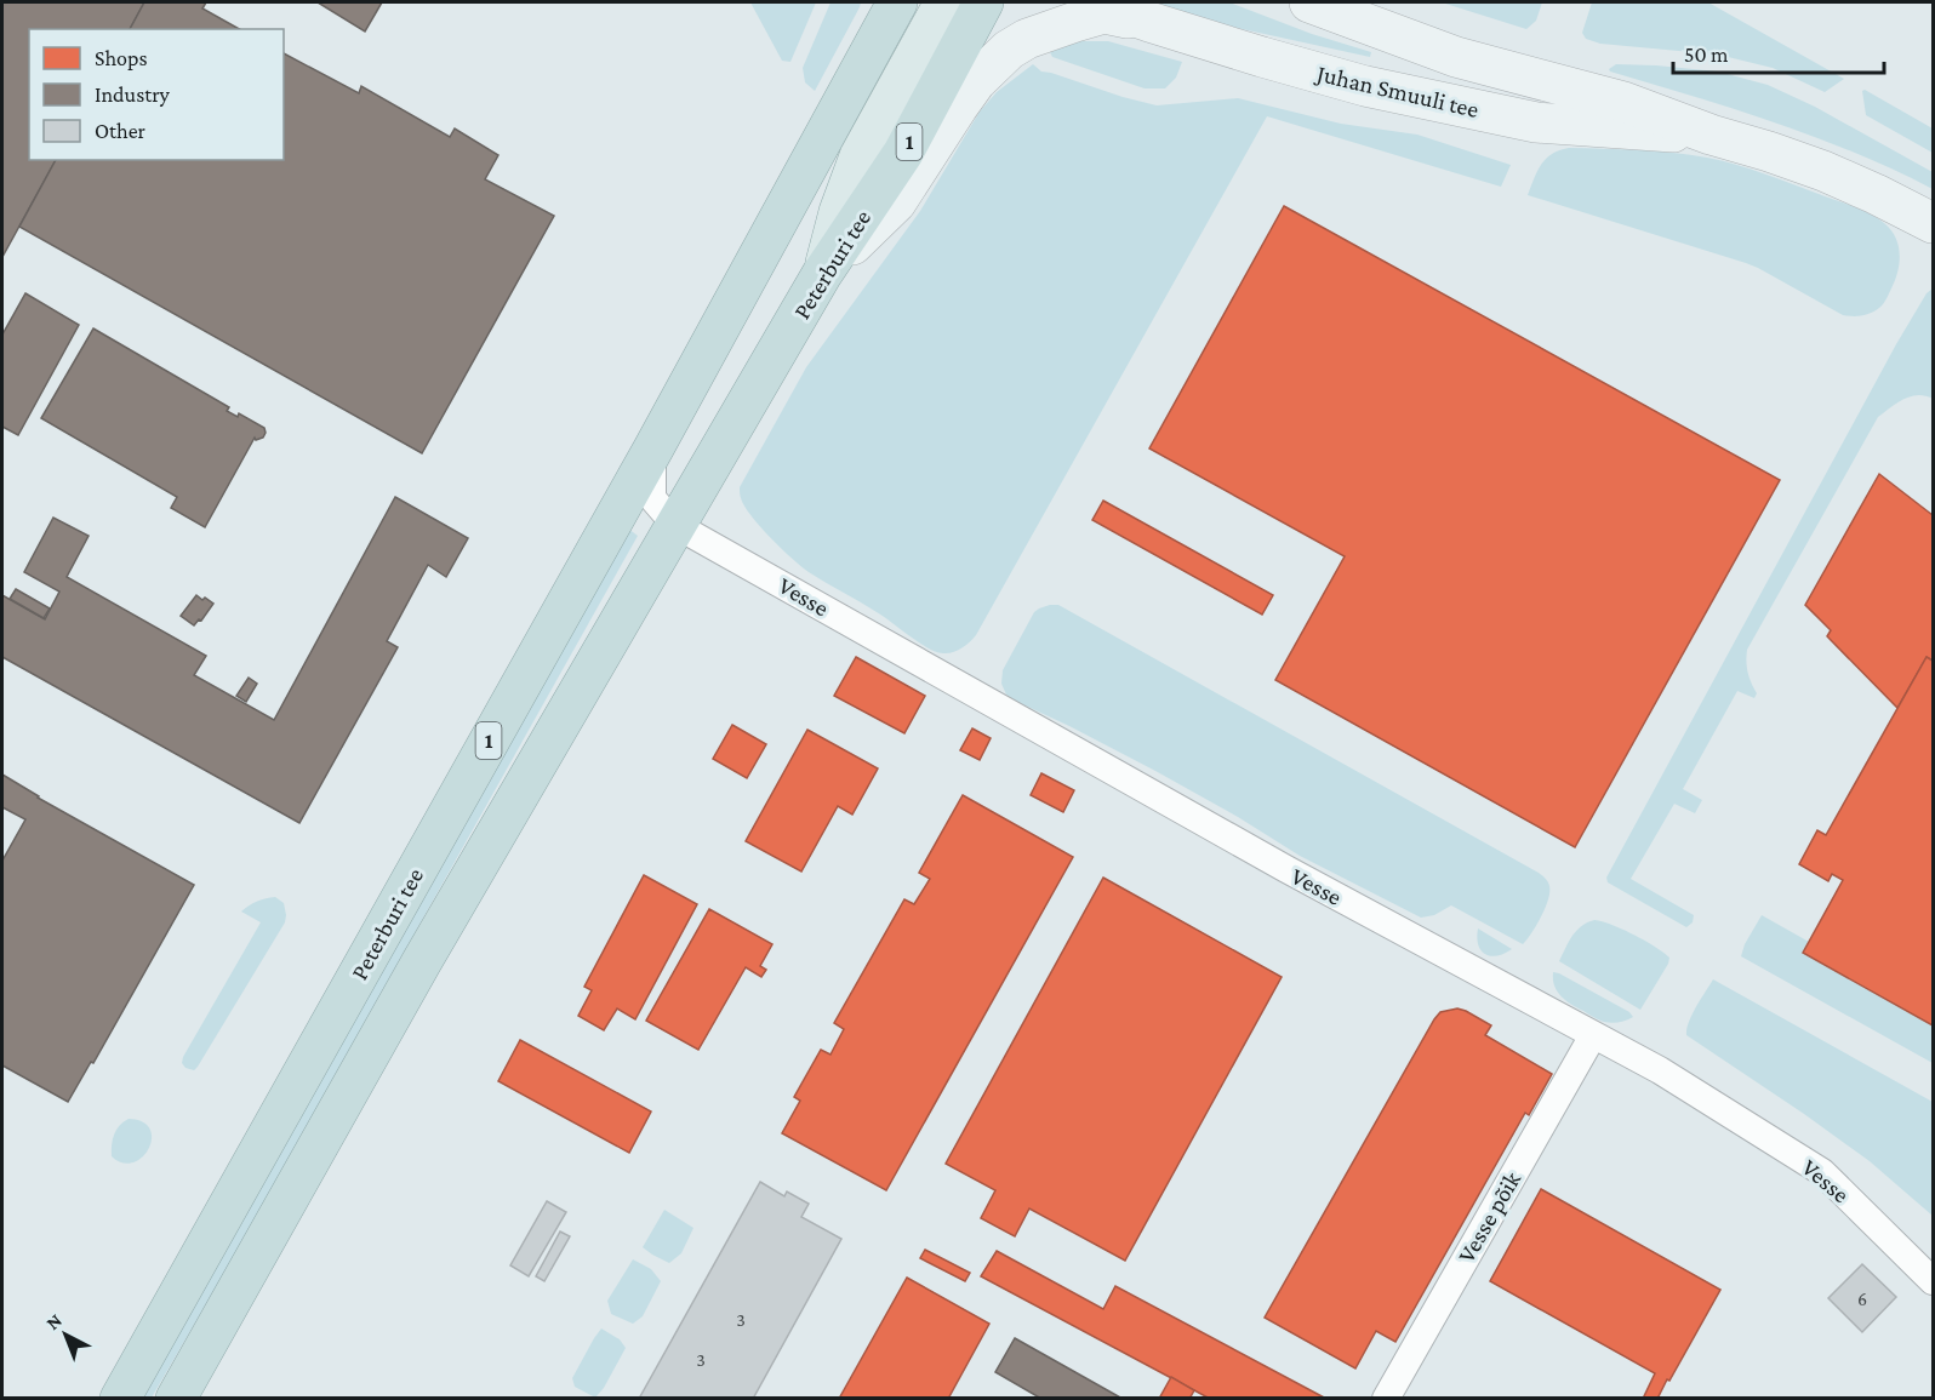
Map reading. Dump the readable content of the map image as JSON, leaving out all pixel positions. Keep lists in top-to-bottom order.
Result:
{
  "streets": {
    "highway": ["1", "Peterburi tee"],
    "main road": ["Juhan Smuuli tee"],
    "street": ["Vesse", "Vesse põik"]
  },
  "crossings": [
    ["Peterburi tee", "Vesse"],
    ["Vesse", "Vesse põik"]
  ],
  "house_numbers": ["6", "3", "3"],
  "legend": ["Shops", "Industry", "Other"],
  "scale_bar": "50 m",
  "north": "top left"
}
